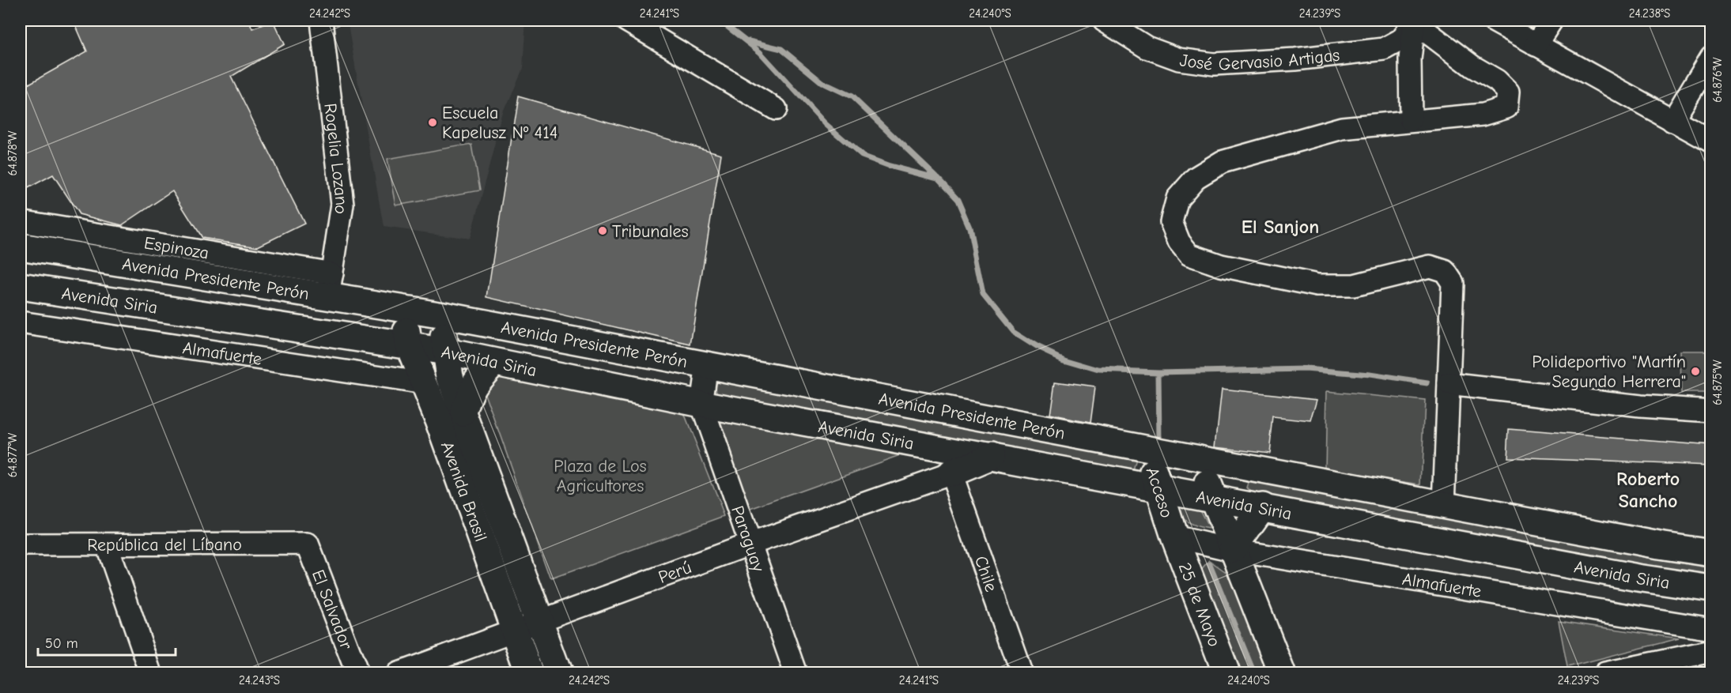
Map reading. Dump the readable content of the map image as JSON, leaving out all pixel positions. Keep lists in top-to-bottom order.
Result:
{
  "streets": {
    "main road": [
      "Avenida Presidente Perón",
      "Avenida Siria",
      "Avenida Brasil",
      "Acceso",
      "25 de Mayo"
    ],
    "street": [
      "José Gervasio Artigas",
      "Rogelia Lozano",
      "Espinoza",
      "Almafuerte",
      "Paraguay",
      "República del Líbano",
      "Perú",
      "Chile",
      "El Salvador"
    ]
  },
  "crossings": [
    ["Rogelia Lozano", "Espinoza"],
    ["Rogelia Lozano", "Avenida Presidente Perón"],
    ["Espinoza", "Avenida Presidente Perón"],
    ["Avenida Presidente Perón", "Avenida Siria"],
    ["Avenida Presidente Perón", "Avenida Brasil"],
    ["Avenida Presidente Perón", "Acceso"],
    ["Avenida Siria", "Avenida Brasil"],
    ["Avenida Siria", "Acceso"],
    ["Avenida Siria", "Paraguay"],
    ["Almafuerte", "Avenida Brasil"],
    ["Almafuerte", "Acceso"],
    ["Almafuerte", "25 de Mayo"],
    ["Avenida Brasil", "Perú"],
    ["Acceso", "25 de Mayo"],
    ["Paraguay", "Perú"],
    ["República del Líbano", "El Salvador"],
    ["Perú", "Chile"]
  ],
  "districts": ["El Sanjon", "Roberto Sancho"],
  "parks": ["Plaza de Los Agricultores"],
  "places": ["Escuela Kapelusz Nº 414", "Tribunales", "Polideportivo \"Martín Segundo Herrera\""],
  "scale_bar": "50 m",
  "coordinates": [
    "24.242°S",
    "24.241°S",
    "24.240°S",
    "24.239°S",
    "24.238°S",
    "64.876°W",
    "64.878°W",
    "64.875°W",
    "64.877°W",
    "24.243°S"
  ]
}
